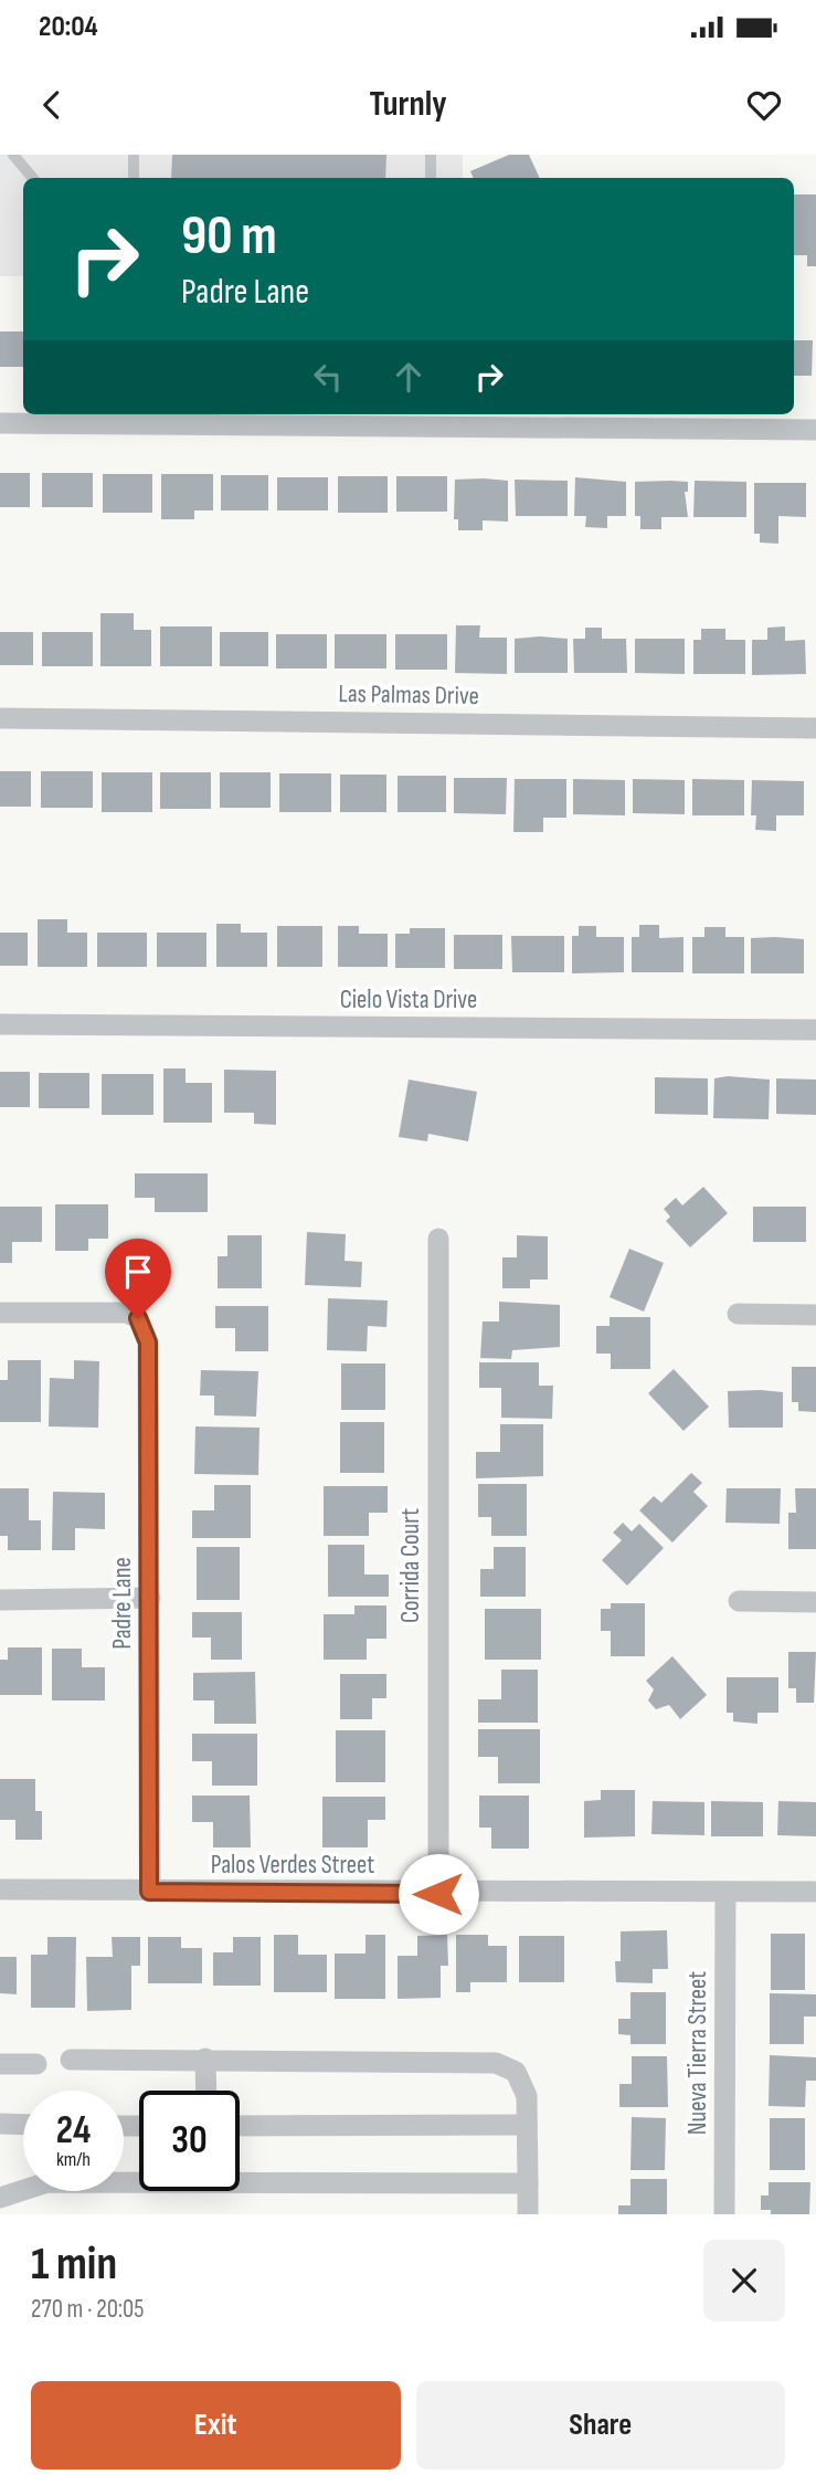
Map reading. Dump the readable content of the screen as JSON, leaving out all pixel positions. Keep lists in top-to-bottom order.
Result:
{
  "streets": {
    "street": [
      "Las Palmas Drive",
      "Cielo Vista Drive",
      "Corrida Court",
      "Padre Lane",
      "Palos Verdes Street",
      "Nueva Tierra Street"
    ]
  },
  "crossings": [
    ["Corrida Court", "Palos Verdes Street"],
    ["Padre Lane", "Palos Verdes Street"],
    ["Palos Verdes Street", "Nueva Tierra Street"]
  ],
  "page": {
    "status": "20:04",
    "header": "Turnly",
    "turn": ["90 m", "Padre Lane"],
    "speed": "24 km/h",
    "limit": "30",
    "heading": ["1 min", "270 m · 20:05"],
    "buttons": ["Exit", "Share"]
  }
}
